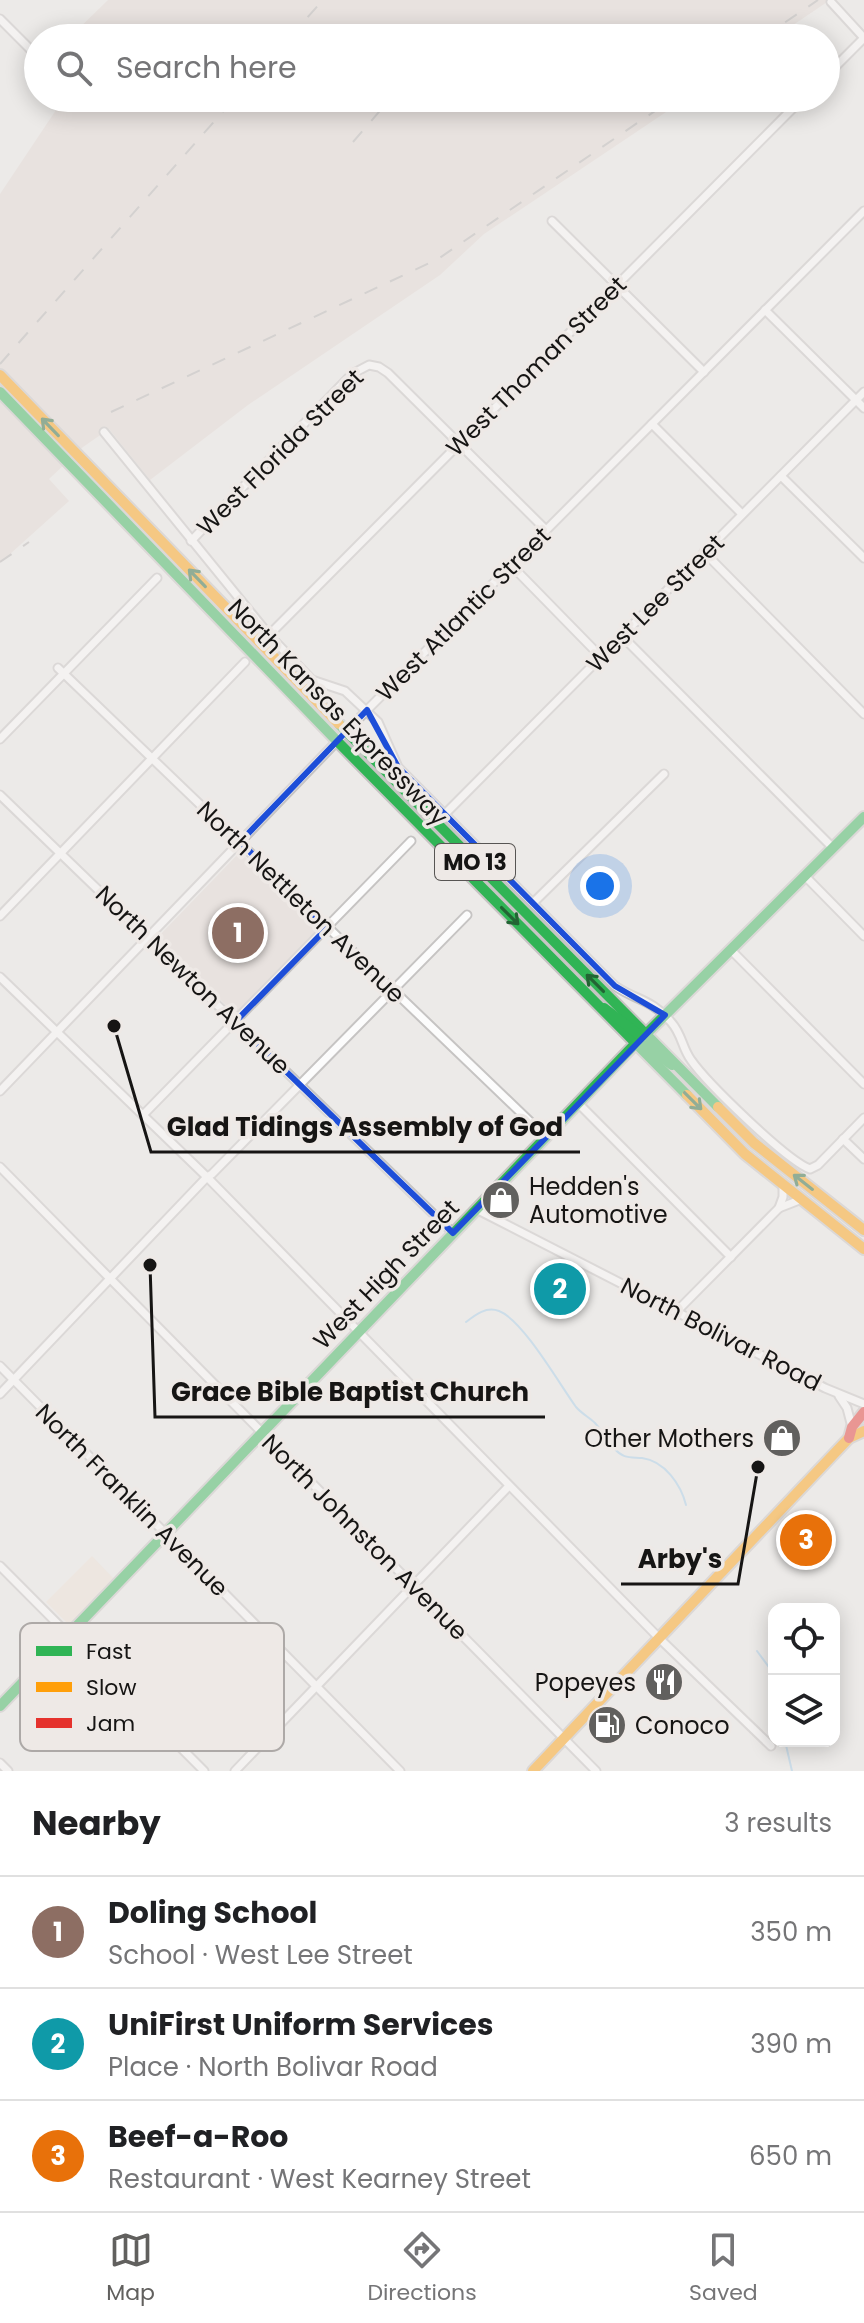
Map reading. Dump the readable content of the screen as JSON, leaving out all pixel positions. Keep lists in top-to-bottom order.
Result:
{
  "streets": {
    "main road": ["North Kansas Expressway", "MO 13", "West High Street"],
    "street": [
      "West Thoman Street",
      "West Florida Street",
      "West Lee Street",
      "West Atlantic Street",
      "North Nettleton Avenue",
      "North Newton Avenue",
      "North Bolivar Road",
      "North Franklin Avenue",
      "North Johnston Avenue"
    ]
  },
  "crossings": [
    ["West Thoman Street", "West Florida Street"],
    ["West Atlantic Street", "North Kansas Expressway"],
    ["West Atlantic Street", "North Nettleton Avenue"],
    ["West Atlantic Street", "North Newton Avenue"],
    ["North Kansas Expressway", "West High Street"],
    ["North Nettleton Avenue", "West High Street"],
    ["North Newton Avenue", "West High Street"],
    ["West High Street", "North Bolivar Road"],
    ["West High Street", "North Franklin Avenue"],
    ["West High Street", "North Johnston Avenue"]
  ],
  "places": {
    "other": ["Glad Tidings Assembly of God", "Grace Bible Baptist Church", "Arby's"],
    "shop": ["Hedden's Automotive", "Other Mothers"],
    "restaurant": ["Popeyes"],
    "fuel station": ["Conoco"]
  },
  "legend": ["Fast", "Slow", "Jam"],
  "page": {
    "search": "Search here",
    "pins": ["1", "2", "3"],
    "heading": ["Nearby", "3 results"],
    "list": [
      {
        "mark": "1",
        "name": "Doling School",
        "note": "School · West Lee Street",
        "value": "350 m"
      },
      {
        "mark": "2",
        "name": "UniFirst Uniform Services",
        "note": "Place · North Bolivar Road",
        "value": "390 m"
      },
      {
        "mark": "3",
        "name": "Beef-a-Roo",
        "note": "Restaurant · West Kearney Street",
        "value": "650 m"
      }
    ],
    "nav": ["Map", "Directions", "Saved"]
  }
}
